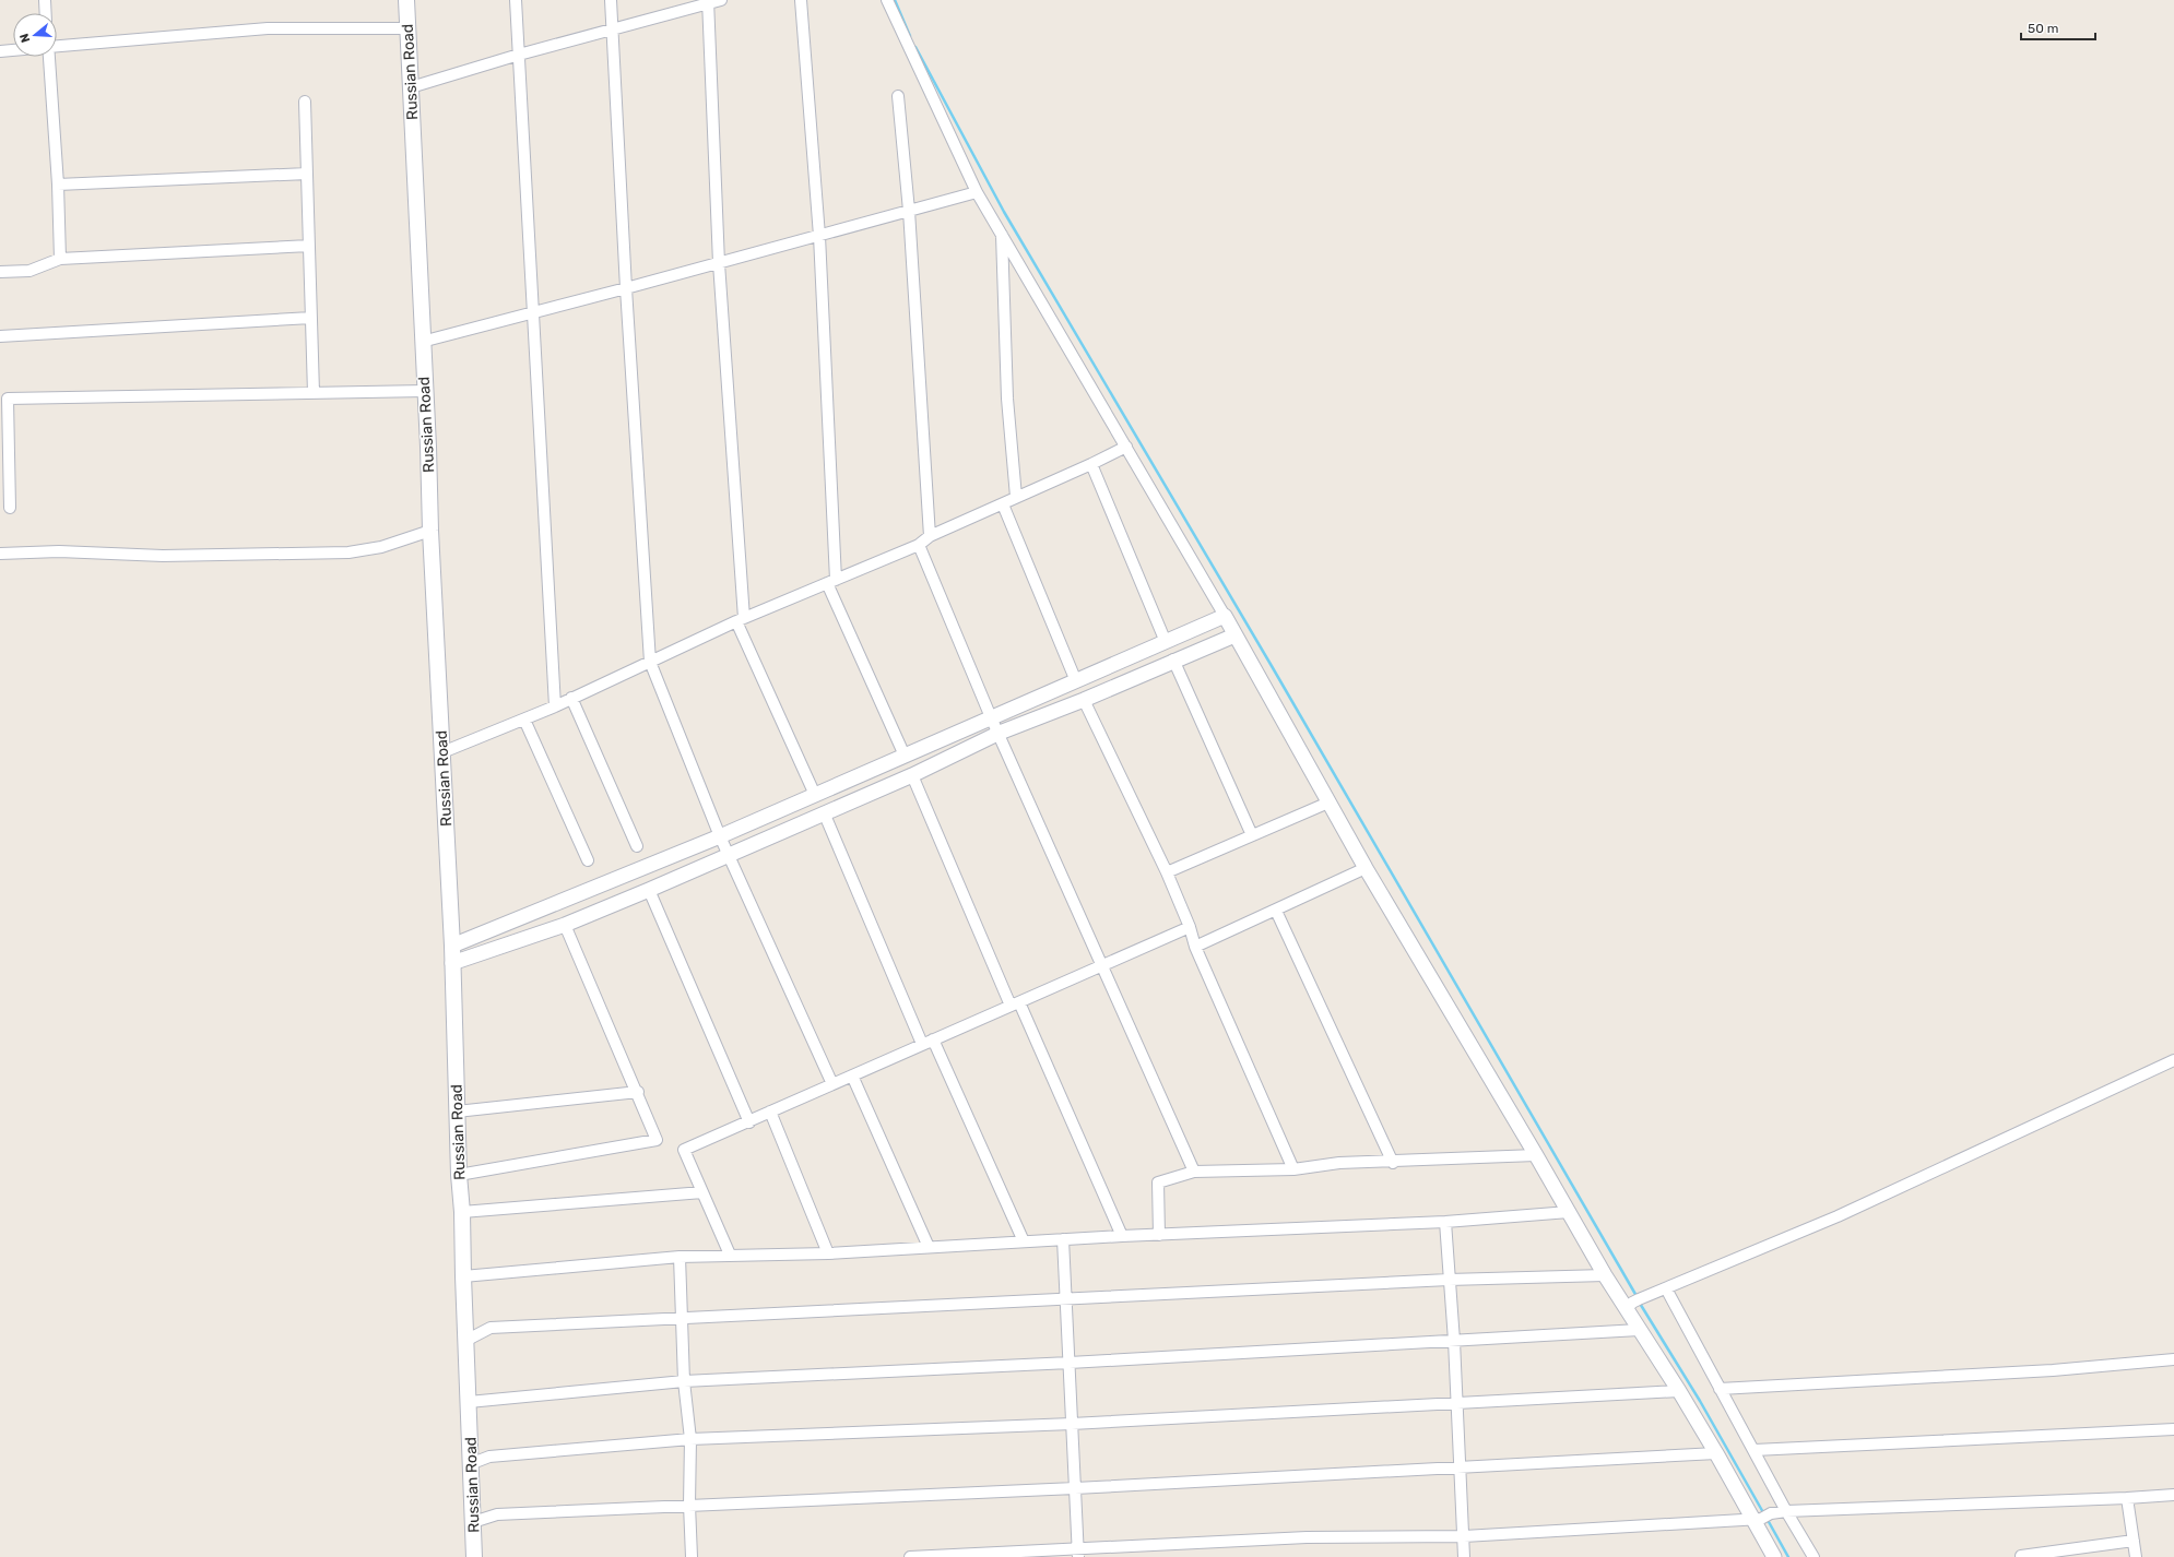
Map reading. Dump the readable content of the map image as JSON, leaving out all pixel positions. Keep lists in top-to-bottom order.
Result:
{
  "streets": {
    "main road": ["Russian Road"]
  },
  "scale_bar": "50 m",
  "north": "left"
}
